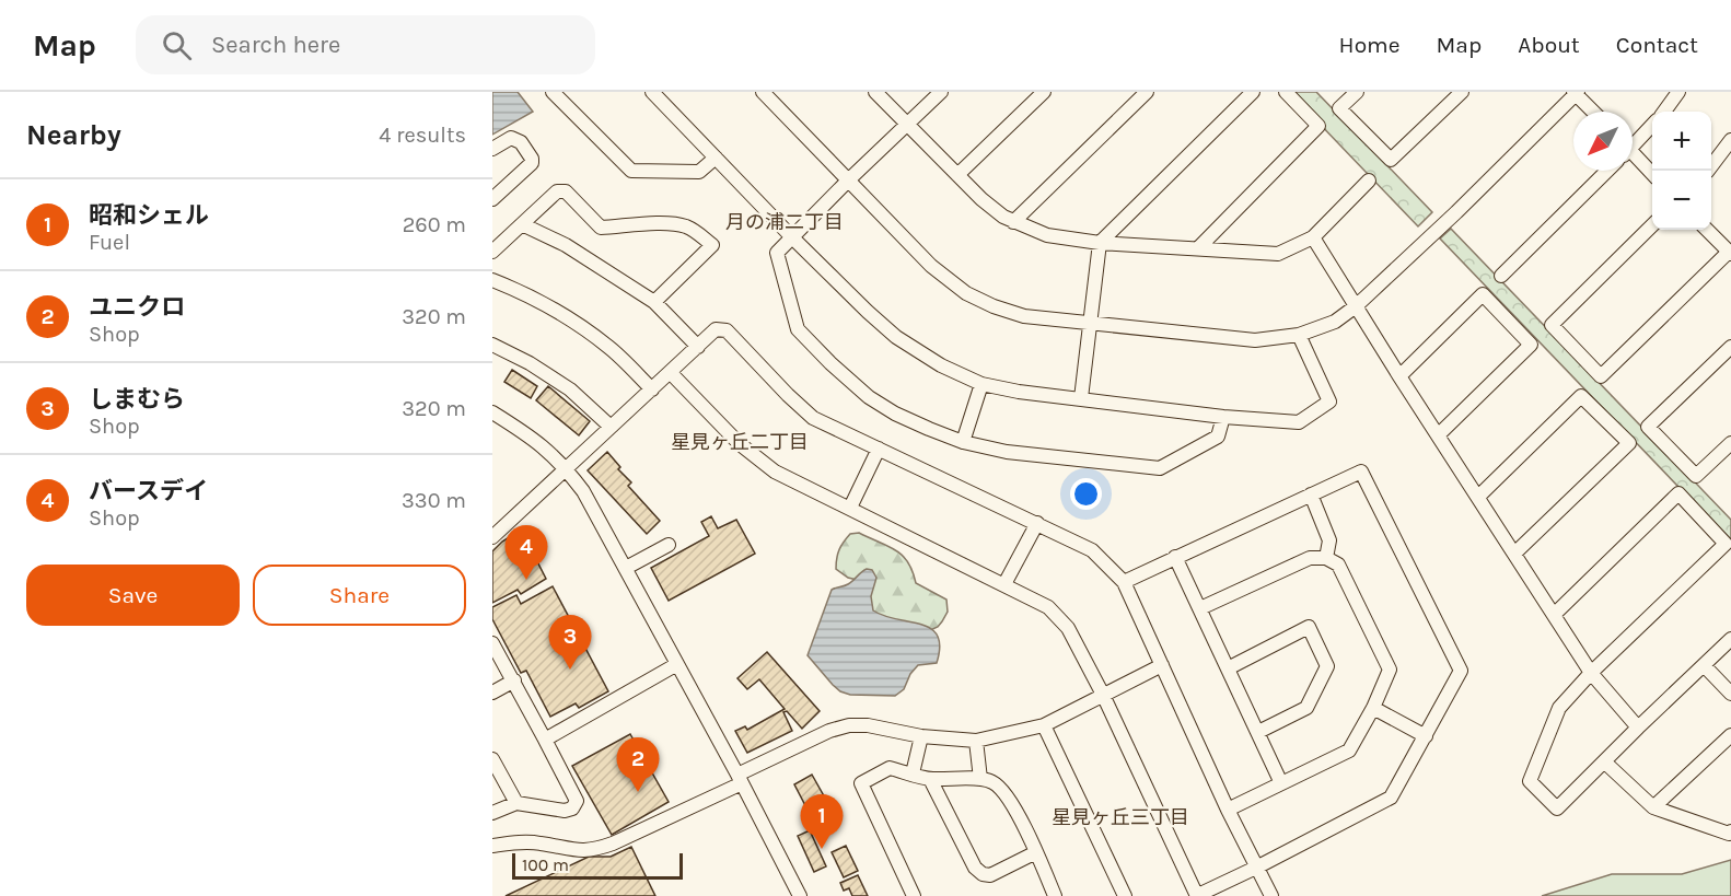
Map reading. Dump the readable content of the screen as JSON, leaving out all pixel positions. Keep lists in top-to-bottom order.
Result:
{
  "districts": ["月の浦二丁目", "星見ヶ丘二丁目", "星見ヶ丘三丁目"],
  "scale_bar": "100 m",
  "north": "bottom left",
  "page": {
    "header": "Map",
    "search": "Search here",
    "nav": [
      "Home",
      "Map",
      "About",
      "Contact"
    ],
    "heading": ["Nearby", "4 results"],
    "map_buttons": ["+", "−"],
    "list": [
      {
        "mark": "1",
        "name": "昭和シェル",
        "note": "Fuel",
        "value": "260 m"
      },
      {
        "mark": "2",
        "name": "ユニクロ",
        "note": "Shop",
        "value": "320 m"
      },
      {
        "mark": "3",
        "name": "しまむら",
        "note": "Shop",
        "value": "320 m"
      },
      {
        "mark": "4",
        "name": "バースデイ",
        "note": "Shop",
        "value": "330 m"
      }
    ],
    "pins": [
      "4",
      "3",
      "2",
      "1"
    ],
    "buttons": ["Save", "Share"],
    "scale": "100 m"
  }
}
